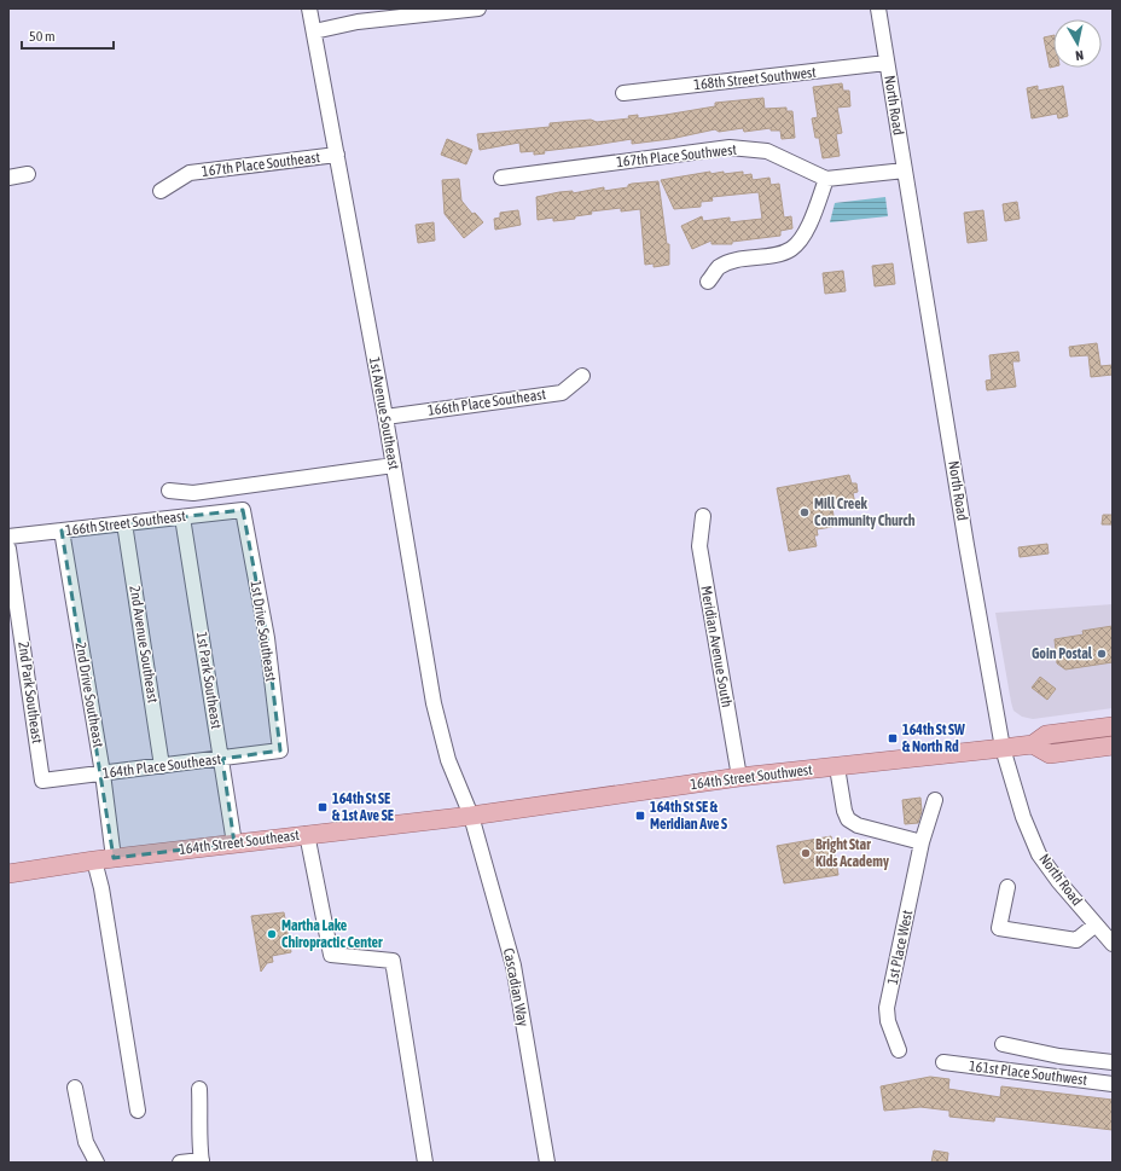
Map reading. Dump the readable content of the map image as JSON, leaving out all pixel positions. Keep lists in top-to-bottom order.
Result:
{
  "streets": {
    "main road": ["164th Street Southwest", "164th Street Southeast"],
    "street": [
      "168th Street Southwest",
      "North Road",
      "167th Place Southwest",
      "167th Place Southeast",
      "166th Place Southeast",
      "1st Avenue Southeast",
      "166th Street Southeast",
      "1st Drive Southeast",
      "2nd Avenue Southeast",
      "Meridian Avenue South",
      "1st Park Southeast",
      "2nd Park Southeast",
      "2nd Drive Southeast",
      "164th Place Southeast",
      "1st Place West",
      "Cascadian Way",
      "161st Place Southwest"
    ]
  },
  "crossings": [
    ["168th Street Southwest", "North Road"],
    ["North Road", "164th Street Southwest"],
    ["167th Place Southeast", "1st Avenue Southeast"],
    ["166th Place Southeast", "1st Avenue Southeast"],
    ["1st Avenue Southeast", "164th Street Southwest"],
    ["1st Avenue Southeast", "164th Street Southeast"],
    ["1st Avenue Southeast", "Cascadian Way"],
    ["166th Street Southeast", "1st Drive Southeast"],
    ["166th Street Southeast", "2nd Avenue Southeast"],
    ["166th Street Southeast", "1st Park Southeast"],
    ["166th Street Southeast", "2nd Drive Southeast"],
    ["1st Drive Southeast", "164th Place Southeast"],
    ["2nd Avenue Southeast", "164th Place Southeast"],
    ["Meridian Avenue South", "164th Street Southwest"],
    ["1st Park Southeast", "164th Place Southeast"],
    ["1st Park Southeast", "164th Street Southeast"],
    ["2nd Park Southeast", "164th Place Southeast"],
    ["2nd Drive Southeast", "164th Place Southeast"],
    ["2nd Drive Southeast", "164th Street Southeast"],
    ["164th Street Southwest", "164th Street Southeast"],
    ["164th Street Southwest", "Cascadian Way"],
    ["164th Street Southeast", "Cascadian Way"]
  ],
  "places": {
    "other": [
      "Mill Creek Community Church",
      "Goin Postal",
      "Bright Star Kids Academy",
      "Martha Lake Chiropractic Center"
    ],
    "transit": ["164th St SW & North Rd", "164th St SE & 1st Ave SE", "164th St SE & Meridian Ave S"]
  },
  "scale_bar": "50 m",
  "north": "bottom"
}
